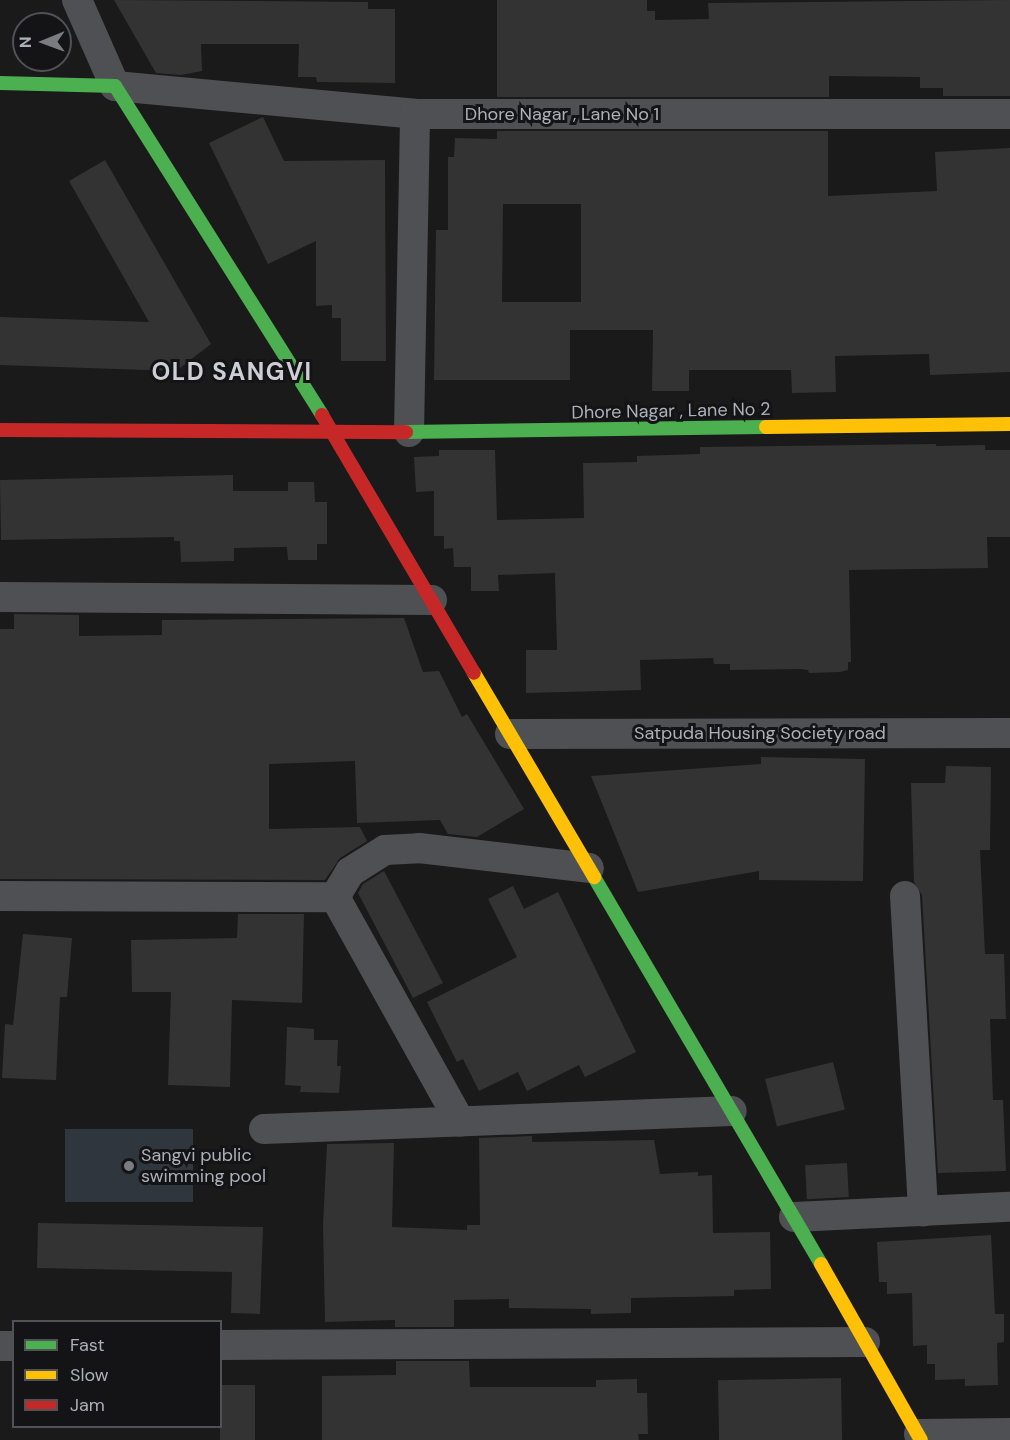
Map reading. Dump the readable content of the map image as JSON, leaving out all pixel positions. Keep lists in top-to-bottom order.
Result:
{
  "streets": {
    "street": ["Dhore Nagar , Lane No 1", "Dhore Nagar , Lane No 2", "Satpuda Housing Society road"]
  },
  "districts": ["OLD SANGVI"],
  "places": ["Sangvi public swimming pool"],
  "legend": ["Fast", "Slow", "Jam"],
  "north": "left"
}
